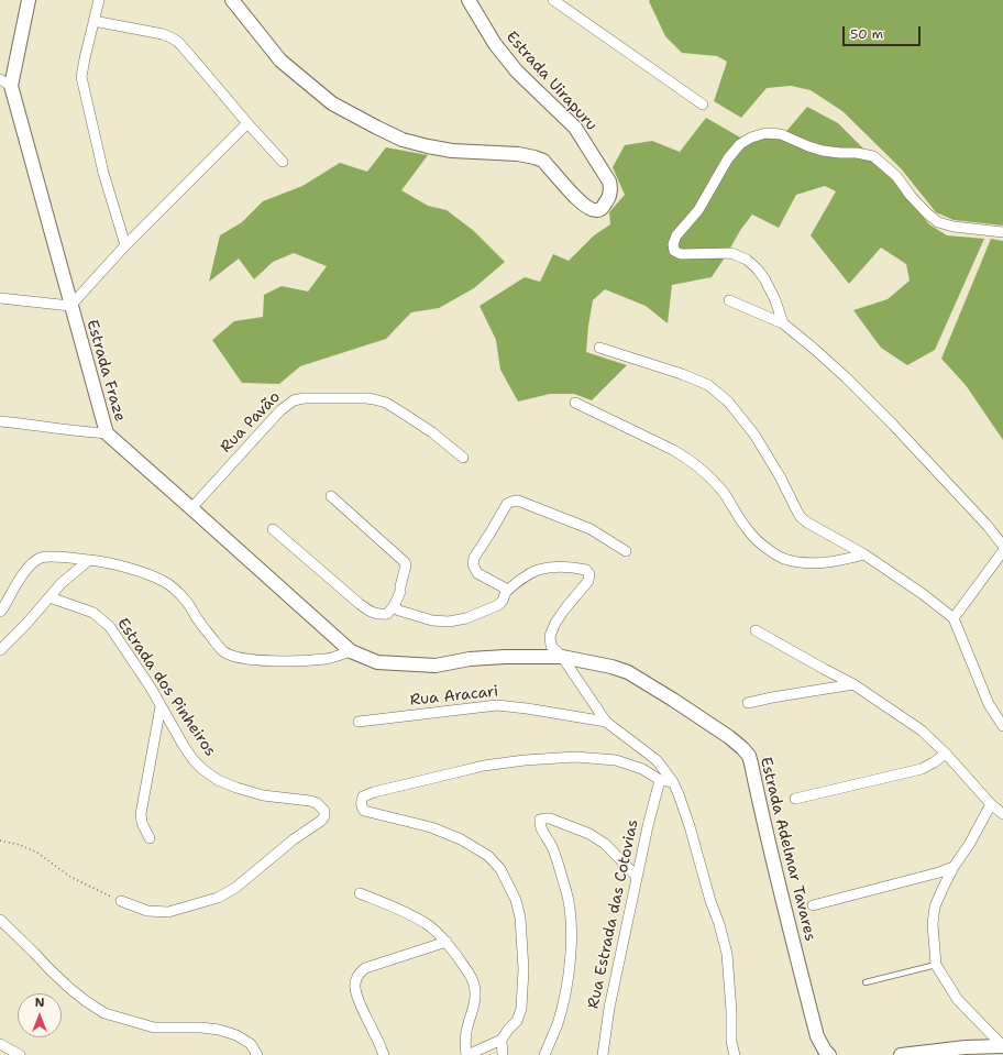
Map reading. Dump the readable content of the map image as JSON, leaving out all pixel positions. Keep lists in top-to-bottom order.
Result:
{
  "streets": {
    "street": [
      "Estrada Uirapuru",
      "Estrada Fraze",
      "Rua Pavão",
      "Estrada dos Pinheiros",
      "Rua Aracari",
      "Estrada Adelmar Tavares",
      "Rua Estrada das Cotovias"
    ]
  },
  "crossings": [
    ["Estrada Fraze", "Rua Pavão"],
    ["Estrada Fraze", "Estrada Adelmar Tavares"]
  ],
  "scale_bar": "50 m",
  "north": "top"
}
